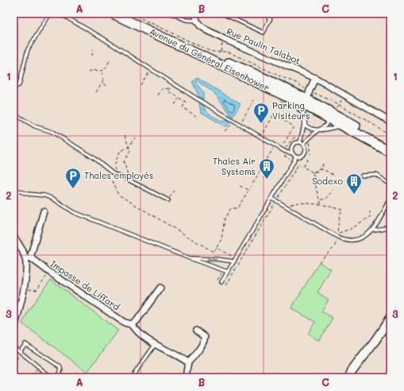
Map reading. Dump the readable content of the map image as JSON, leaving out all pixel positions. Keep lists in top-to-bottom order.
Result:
{
  "streets": {
    "main road": ["Avenue du Général Eisenhower"],
    "street": ["Rue Paulin Talabot", "Impasse de Liffard"]
  },
  "places": {
    "parking": ["Parking Visiteurs", "Thales employés"],
    "building": ["Thales Air Systems", "Sodexo"]
  },
  "grid": {
    "columns": ["A", "B", "C"],
    "rows": ["1", "2", "3"]
  }
}
